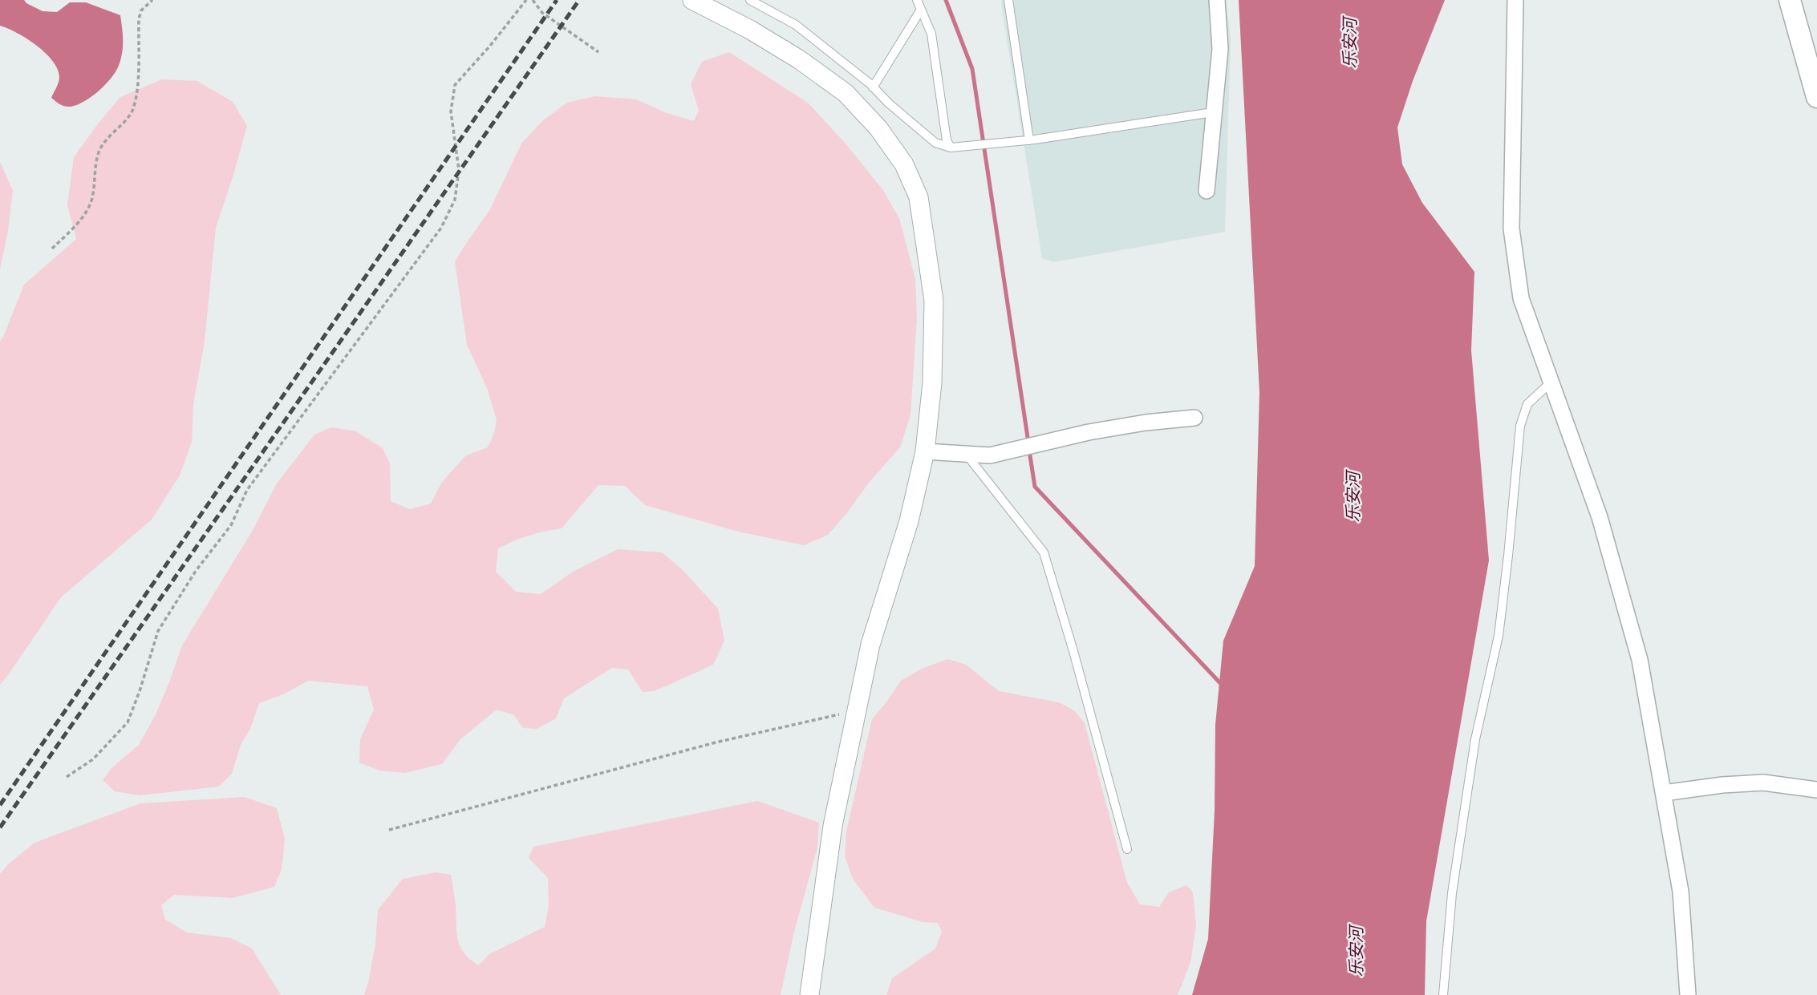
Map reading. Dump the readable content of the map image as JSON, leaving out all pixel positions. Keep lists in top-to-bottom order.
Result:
{
  "water": ["乐安河"]
}
